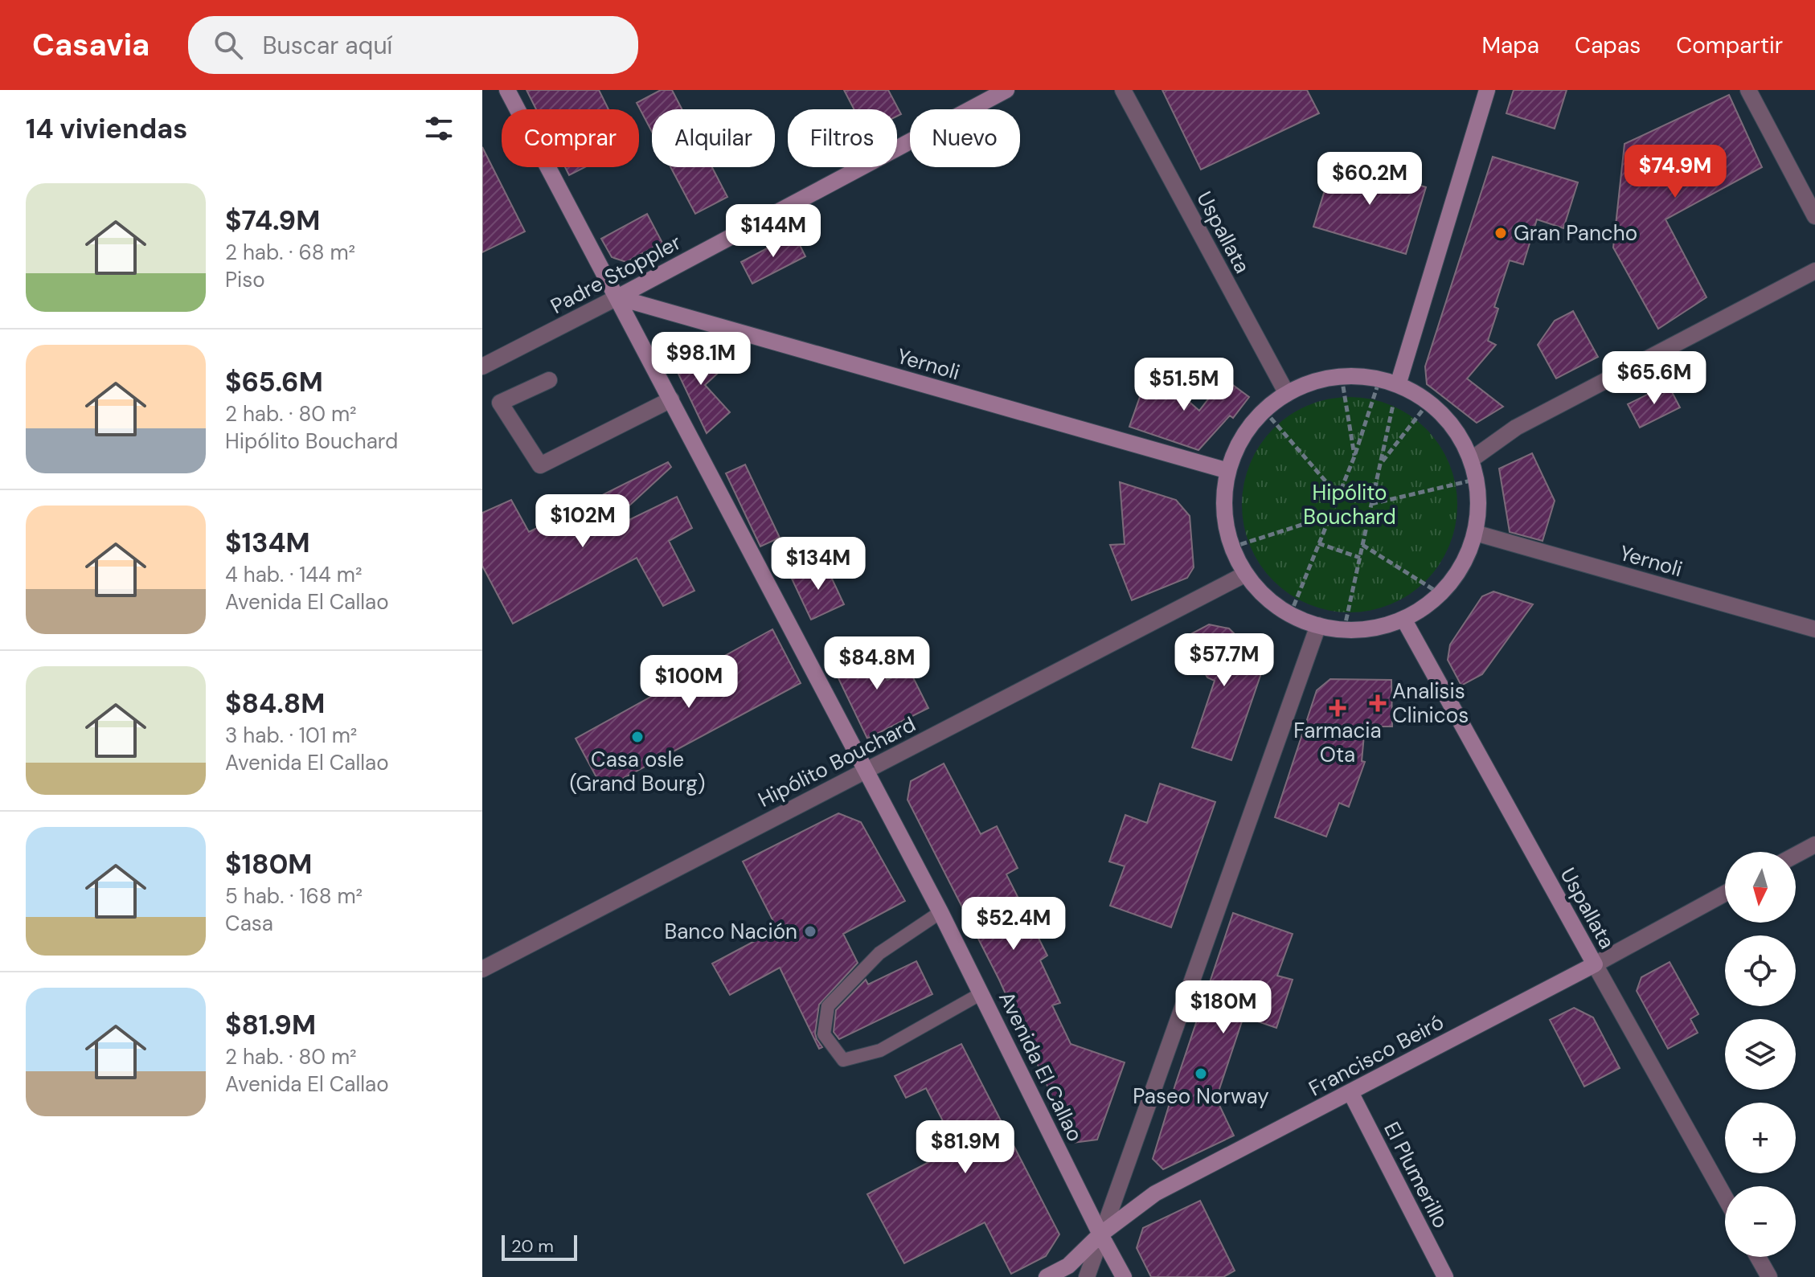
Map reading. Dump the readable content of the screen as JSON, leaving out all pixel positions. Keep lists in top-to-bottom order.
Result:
{
  "streets": {
    "street": [
      "Uspallata",
      "Padre Stoppler",
      "Yernoli",
      "Hipólito Bouchard",
      "Francisco Beiró",
      "Avenida El Callao",
      "El Plumerillo"
    ]
  },
  "crossings": [
    ["Uspallata", "Francisco Beiró"],
    ["Padre Stoppler", "Yernoli"],
    ["Padre Stoppler", "Avenida El Callao"],
    ["Yernoli", "Avenida El Callao"],
    ["Hipólito Bouchard", "Avenida El Callao"],
    ["Francisco Beiró", "Avenida El Callao"],
    ["Francisco Beiró", "El Plumerillo"]
  ],
  "parks": ["Hipólito Bouchard"],
  "places": {
    "other": [
      "Gran Pancho",
      "Casa osle (Grand Bourg)",
      "Banco Nación",
      "Paseo Norway"
    ],
    "health": ["Analisis Clinicos", "Farmacia Ota"]
  },
  "scale_bar": "20 m",
  "north": "bottom",
  "page": {
    "header": "Casavia",
    "search": "Buscar aquí",
    "nav": ["Mapa", "Capas", "Compartir"],
    "heading": "14 viviendas",
    "chip": [
      "Comprar",
      "Alquilar",
      "Filtros",
      "Nuevo"
    ],
    "price": [
      "$74.9M",
      "$60.2M",
      "$144M",
      "$98.1M",
      "$65.6M",
      "$51.5M",
      "$102M",
      "$134M",
      "$57.7M",
      "$84.8M",
      "$100M",
      "$52.4M",
      "$180M",
      "$81.9M"
    ],
    "list": [
      {
        "name": "$74.9M",
        "note": "2 hab. · 68 m² · Piso"
      },
      {
        "name": "$65.6M",
        "note": "2 hab. · 80 m² · Hipólito Bouchard"
      },
      {
        "name": "$134M",
        "note": "4 hab. · 144 m² · Avenida El Callao"
      },
      {
        "name": "$84.8M",
        "note": "3 hab. · 101 m² · Avenida El Callao"
      },
      {
        "name": "$180M",
        "note": "5 hab. · 168 m² · Casa"
      },
      {
        "name": "$81.9M",
        "note": "2 hab. · 80 m² · Avenida El Callao"
      }
    ],
    "map_buttons": ["+", "−"],
    "scale": "20 m"
  }
}
